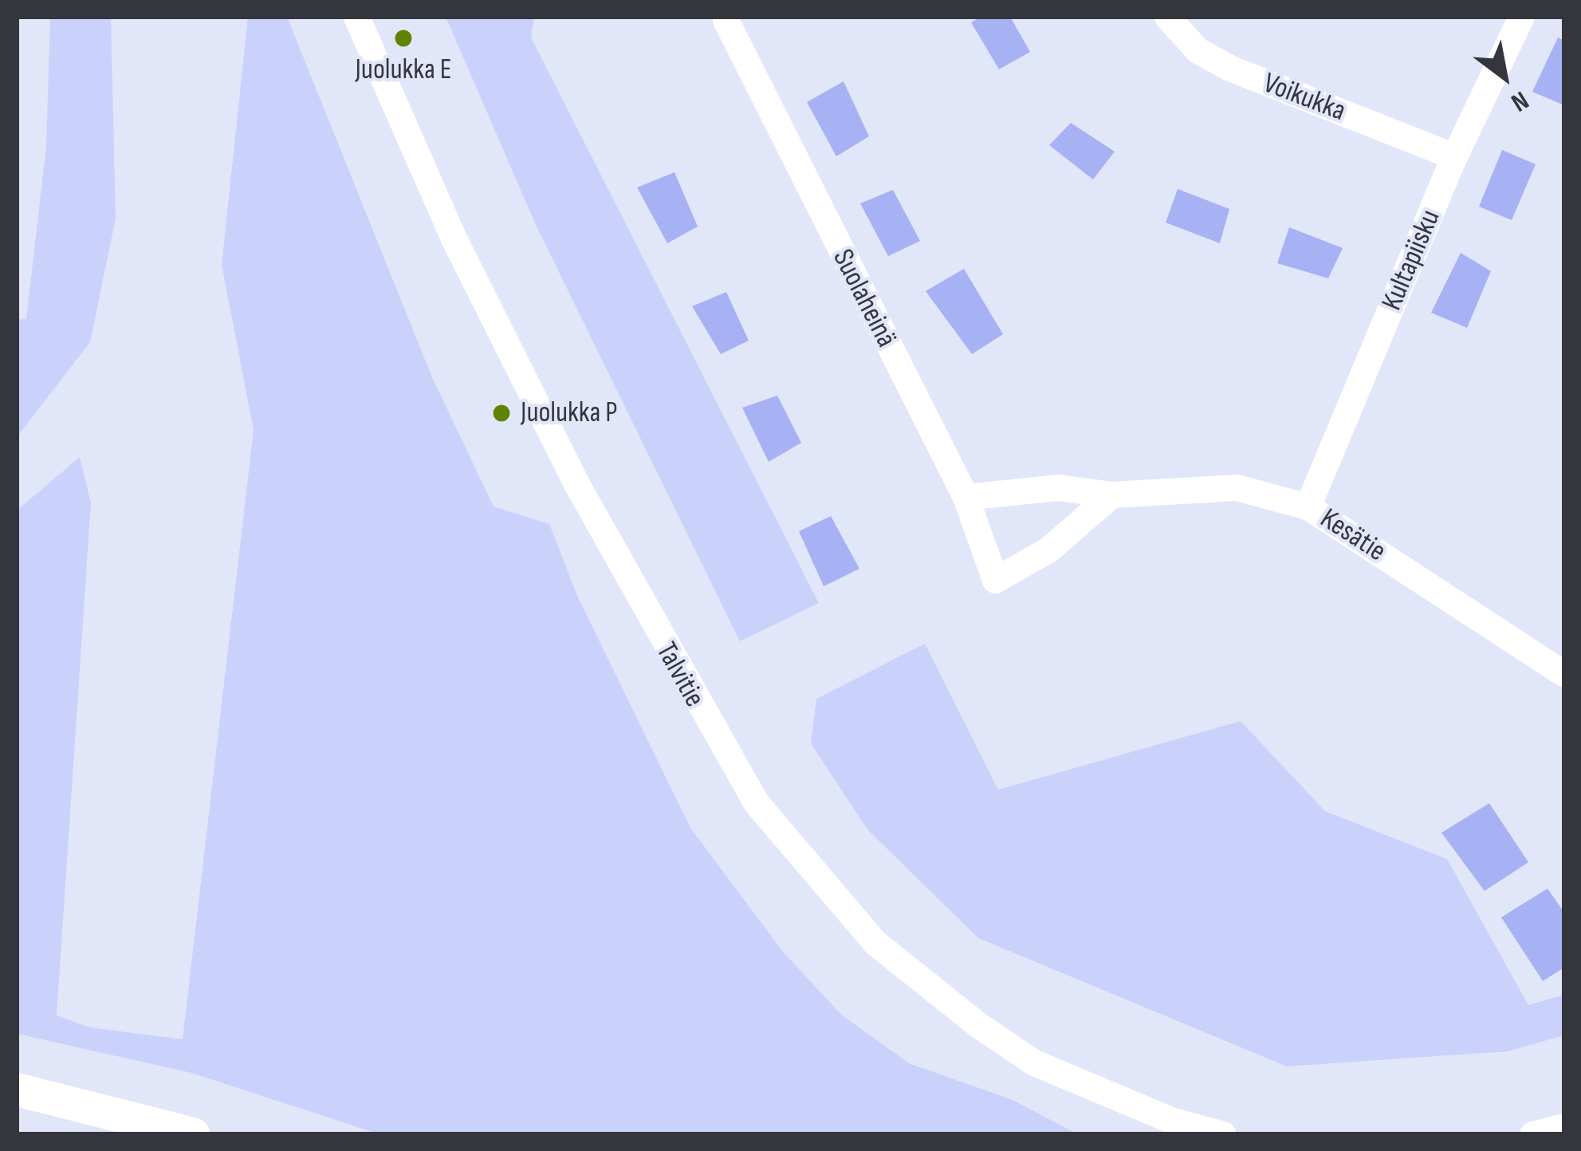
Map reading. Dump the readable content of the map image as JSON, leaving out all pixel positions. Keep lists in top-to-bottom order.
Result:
{
  "streets": {
    "street": [
      "Voikukka",
      "Kultapiisku",
      "Suolaheinä",
      "Kesätie",
      "Talvitie"
    ]
  },
  "crossings": [
    ["Voikukka", "Kultapiisku"],
    ["Kultapiisku", "Kesätie"],
    ["Suolaheinä", "Kesätie"]
  ],
  "places": ["Juolukka E", "Juolukka P"],
  "north": "bottom right"
}
